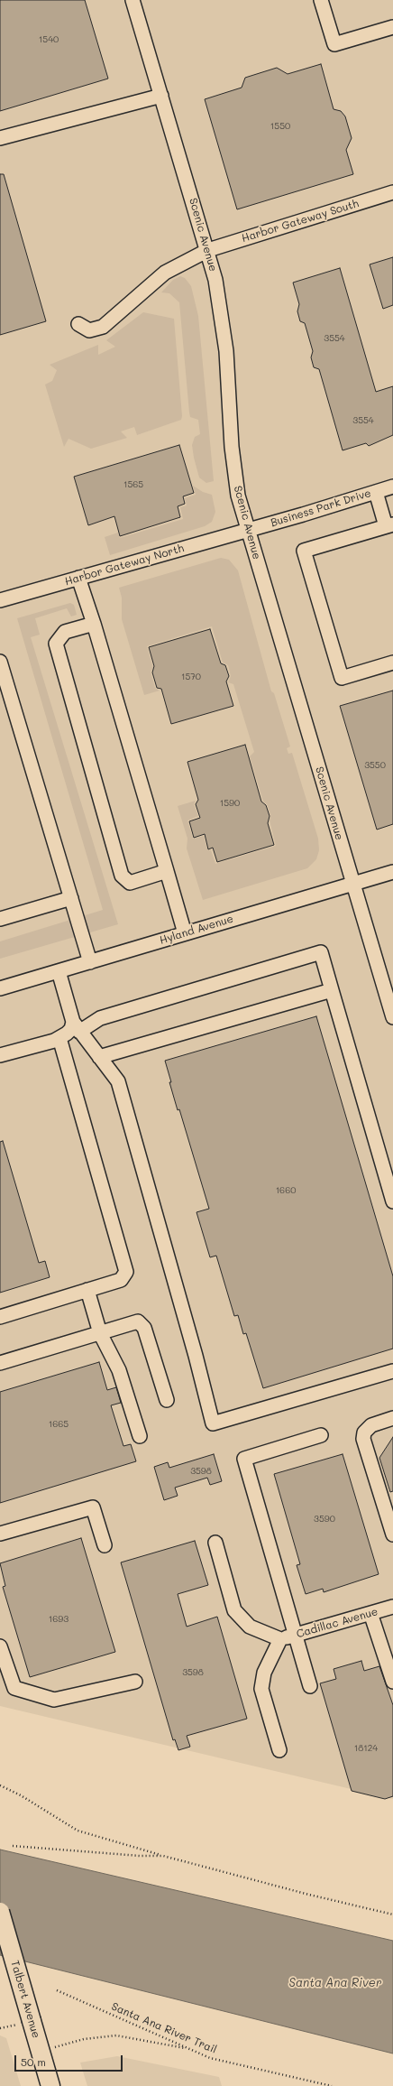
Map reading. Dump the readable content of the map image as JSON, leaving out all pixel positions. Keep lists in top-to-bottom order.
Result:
{
  "streets": {
    "main road": ["Talbert Avenue"],
    "street": [
      "Harbor Gateway South",
      "Scenic Avenue",
      "Business Park Drive",
      "Harbor Gateway North",
      "Hyland Avenue",
      "Cadillac Avenue"
    ],
    "path": ["Santa Ana River Trail"]
  },
  "crossings": [
    ["Harbor Gateway South", "Scenic Avenue"],
    ["Scenic Avenue", "Business Park Drive"],
    ["Scenic Avenue", "Harbor Gateway North"],
    ["Scenic Avenue", "Hyland Avenue"],
    ["Business Park Drive", "Harbor Gateway North"]
  ],
  "water": ["Santa Ana River"],
  "house_numbers": [
    "1540",
    "1550",
    "3554",
    "3554",
    "1565",
    "1570",
    "3550",
    "1590",
    "1660",
    "1665",
    "3598",
    "3590",
    "1693",
    "3598",
    "18124"
  ],
  "scale_bar": "50 m"
}
